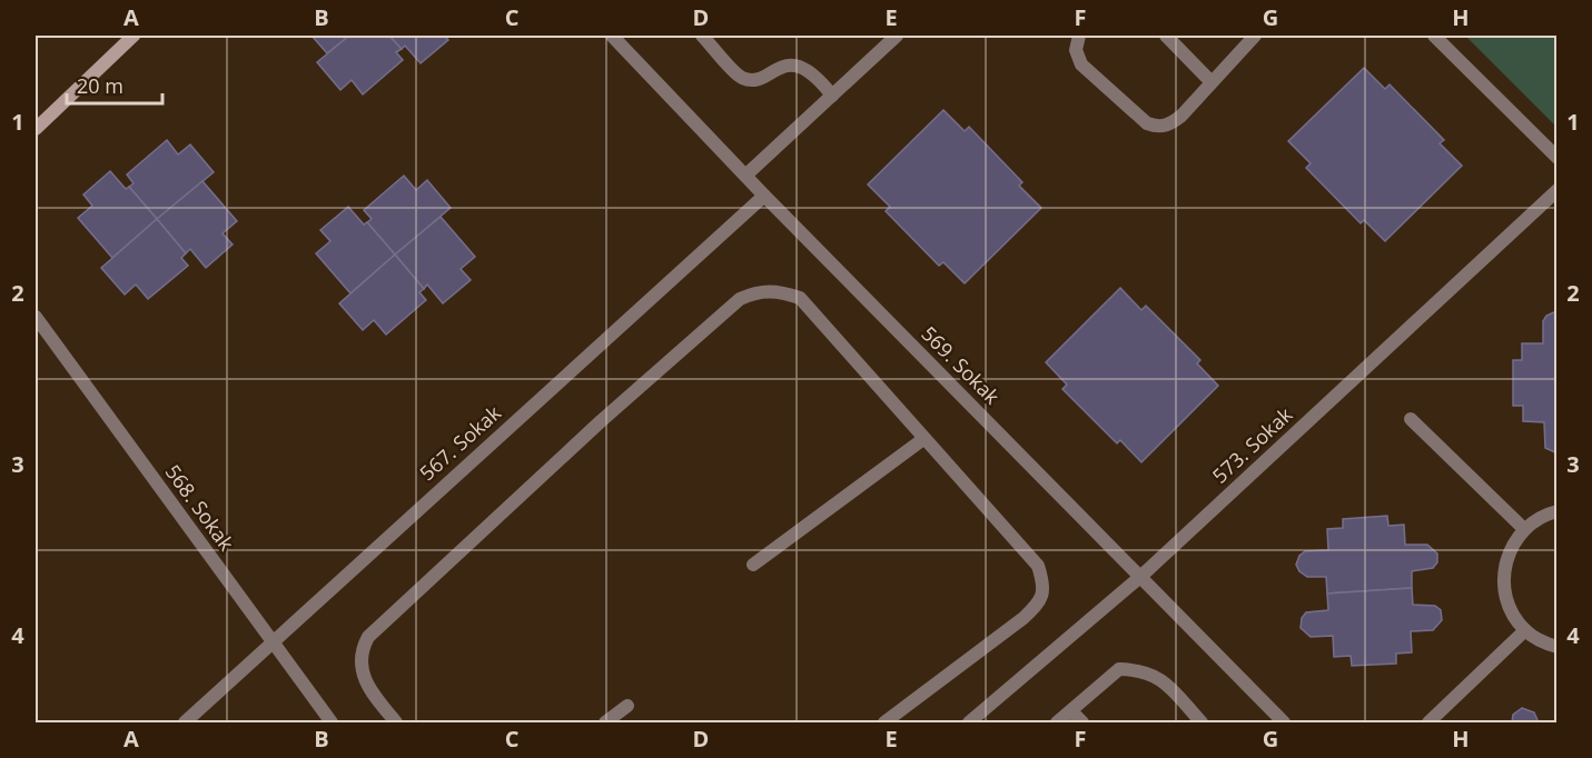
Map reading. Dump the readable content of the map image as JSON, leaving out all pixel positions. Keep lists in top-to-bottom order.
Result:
{
  "streets": {
    "street": [
      "569. Sokak",
      "567. Sokak",
      "573. Sokak",
      "568. Sokak"
    ]
  },
  "crossings": [
    ["569. Sokak", "567. Sokak"],
    ["569. Sokak", "573. Sokak"],
    ["567. Sokak", "568. Sokak"]
  ],
  "scale_bar": "20 m",
  "grid": {
    "columns": [
      "A",
      "B",
      "C",
      "D",
      "E",
      "F",
      "G",
      "H"
    ],
    "rows": [
      "1",
      "2",
      "3",
      "4"
    ]
  }
}
